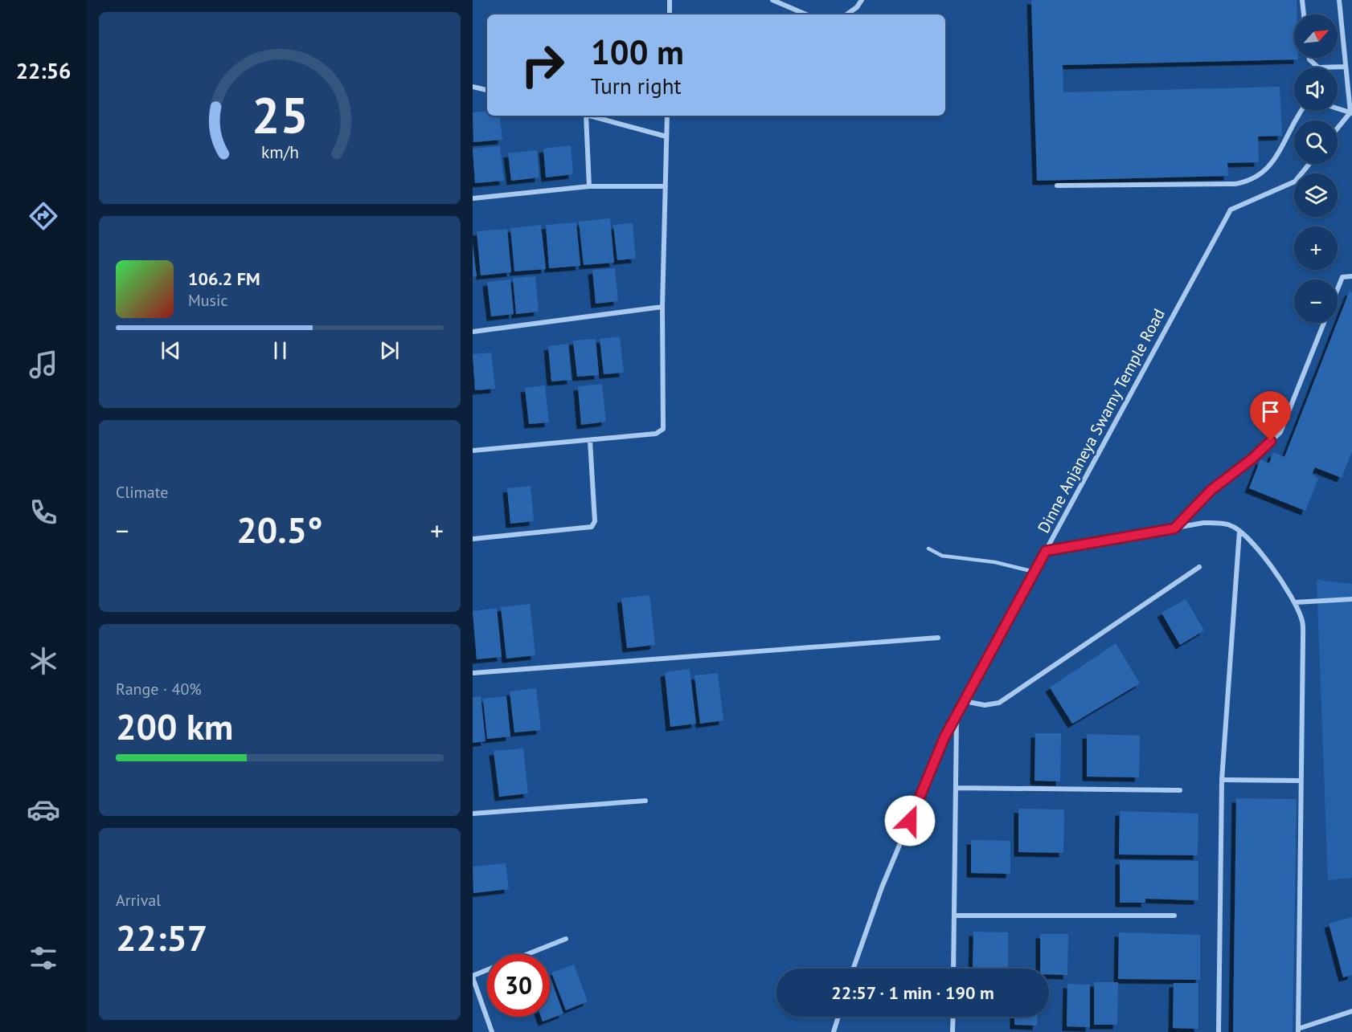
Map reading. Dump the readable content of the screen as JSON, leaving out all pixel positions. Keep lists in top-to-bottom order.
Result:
{
  "streets": {
    "street": ["Dinne Anjaneya Swamy Temple Road"]
  },
  "north": "top right",
  "page": {
    "tabs": "22:56",
    "map_buttons": ["+", "−"],
    "turn": ["100 m", "Turn right"],
    "song": ["106.2 FM", "Music"],
    "tile": [
      "Climate",
      ["Range · 40%", "200 km"],
      ["Arrival", "22:57"]
    ],
    "heat": ["−", "20.5°", "+"],
    "limit": "30",
    "trip": "22:57 · 1 min · 190 m",
    "gauge": ["25", "km/h"]
  }
}
